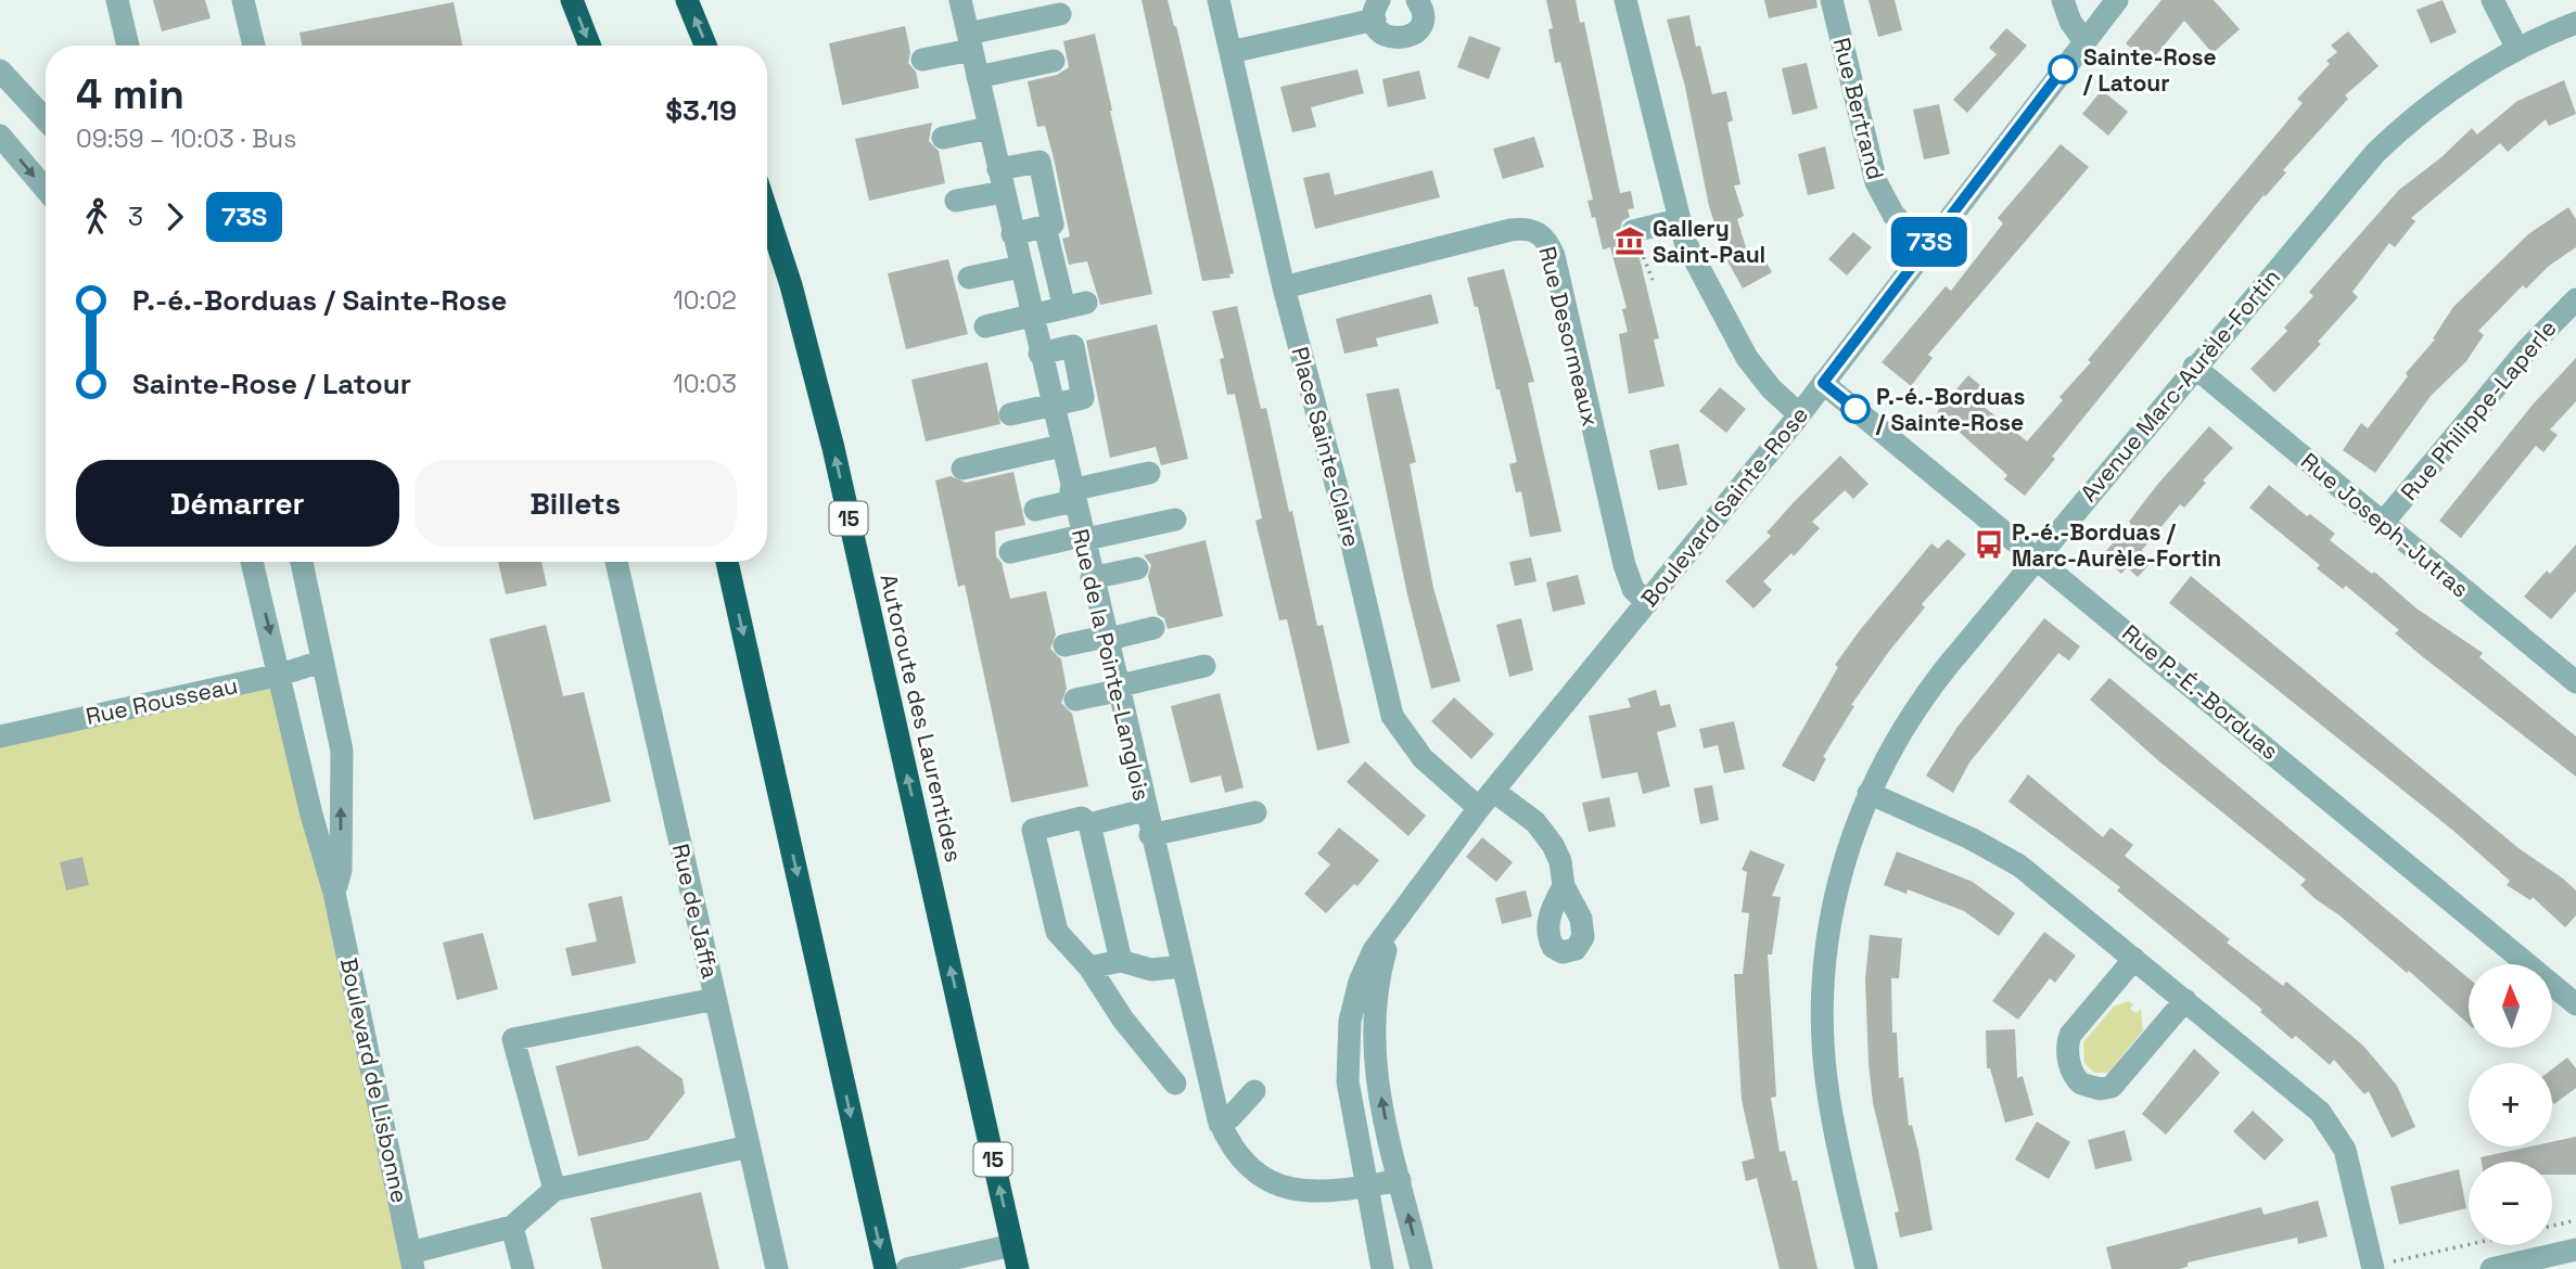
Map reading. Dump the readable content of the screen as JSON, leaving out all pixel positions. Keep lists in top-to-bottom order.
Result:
{
  "streets": {
    "highway": ["15", "Autoroute des Laurentides"],
    "street": [
      "Rue Bertrand",
      "Rue Desormeaux",
      "Avenue Marc-Aurèle-Fortin",
      "Rue Philippe-Laperle",
      "Place Sainte-Claire",
      "Boulevard Sainte-Rose",
      "Rue Joseph-Jutras",
      "Rue de la Pointe-Langlois",
      "Rue P.-É.-Borduas",
      "Rue Rousseau",
      "Rue de Jaffa",
      "Boulevard de Lisbonne"
    ]
  },
  "crossings": [
    ["Rue Bertrand", "Boulevard Sainte-Rose"],
    ["Rue Desormeaux", "Place Sainte-Claire"],
    ["Rue Desormeaux", "Boulevard Sainte-Rose"],
    ["Avenue Marc-Aurèle-Fortin", "Rue Joseph-Jutras"],
    ["Avenue Marc-Aurèle-Fortin", "Rue P.-É.-Borduas"],
    ["Rue Philippe-Laperle", "Rue Joseph-Jutras"],
    ["Place Sainte-Claire", "Boulevard Sainte-Rose"],
    ["Boulevard Sainte-Rose", "Rue de la Pointe-Langlois"],
    ["Boulevard Sainte-Rose", "Rue P.-É.-Borduas"],
    ["Rue Rousseau", "Boulevard de Lisbonne"]
  ],
  "places": {
    "other": ["Sainte-Rose / Latour", "P.-é.-Borduas / Sainte-Rose"],
    "museum": ["Gallery Saint-Paul"],
    "bus stop": ["P.-é.-Borduas / Marc-Aurèle-Fortin"]
  },
  "lines": ["bus line 73S"],
  "north": "top",
  "page": {
    "on_map": "73S",
    "heading": ["4 min", "09:59 – 10:03 · Bus", "$3.19"],
    "legs": ["3", "73S"],
    "list": [
      {
        "name": "P.-é.-Borduas / Sainte-Rose",
        "value": "10:02"
      },
      {
        "name": "Sainte-Rose / Latour",
        "value": "10:03"
      }
    ],
    "buttons": ["Démarrer", "Billets"],
    "map_buttons": ["+", "−"]
  }
}
